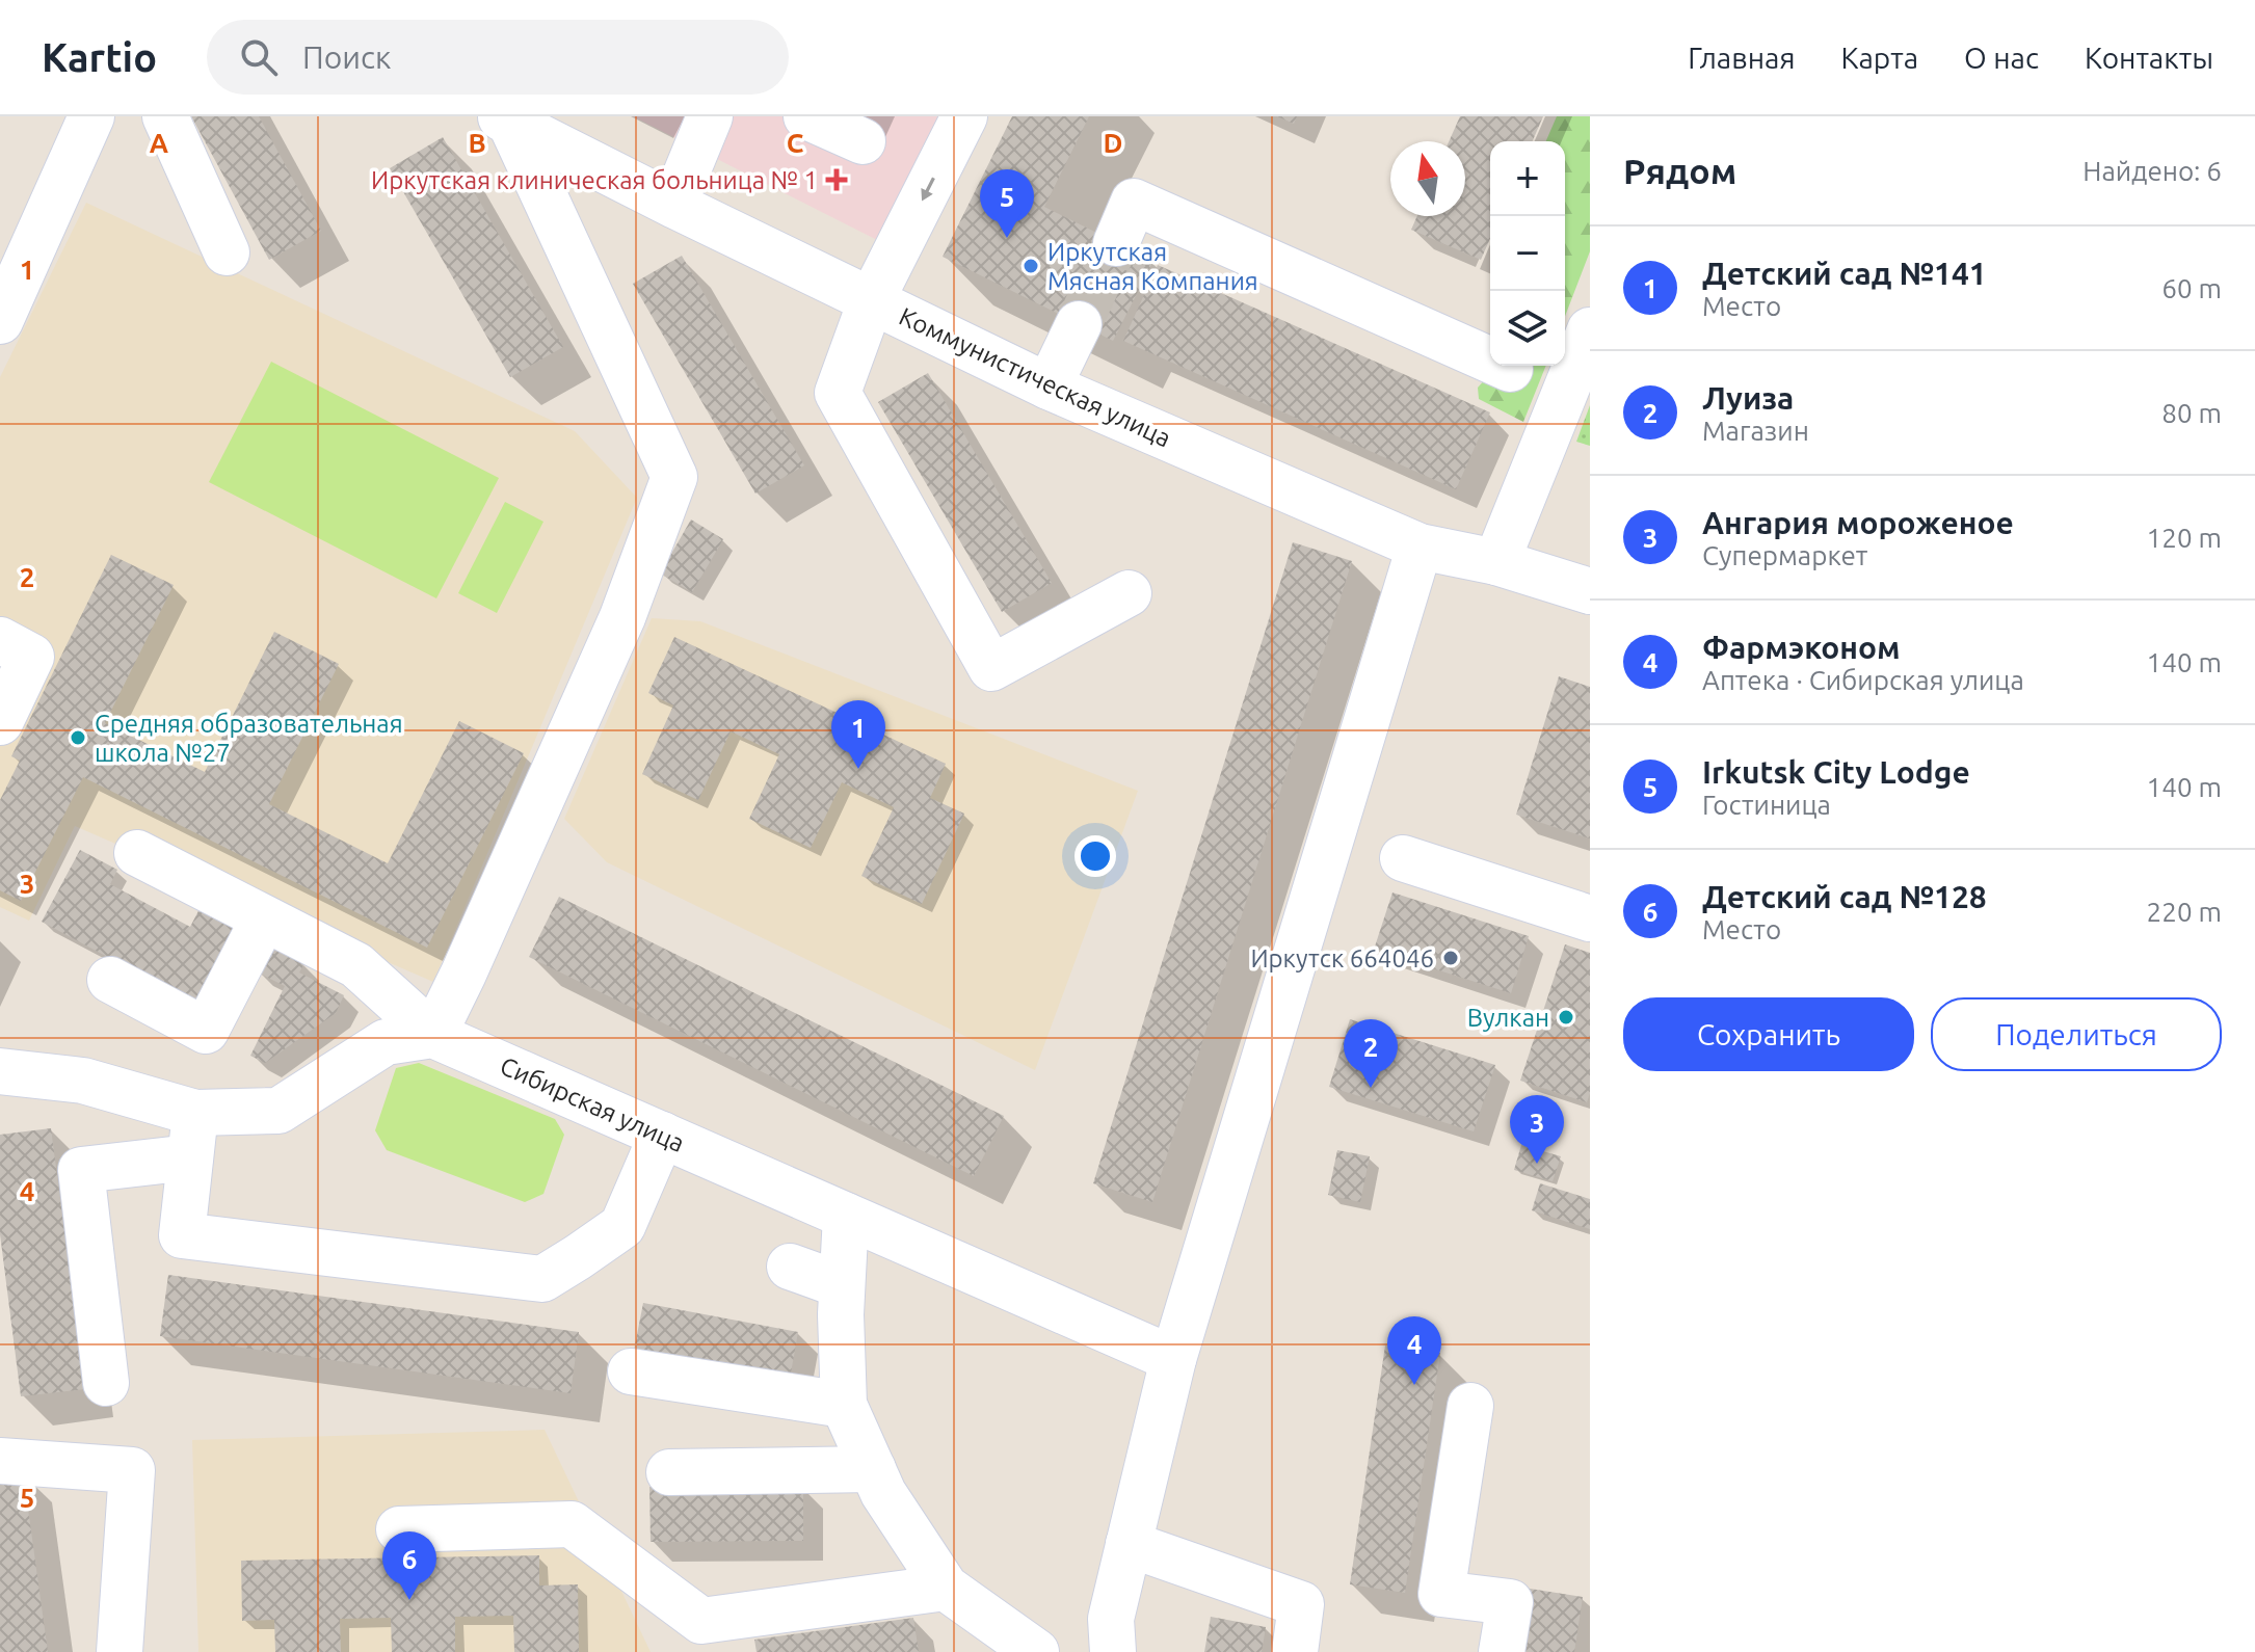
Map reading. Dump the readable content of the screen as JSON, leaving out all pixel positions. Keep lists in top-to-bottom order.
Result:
{
  "streets": {
    "street": ["Коммунистическая улица", "Сибирская улица"]
  },
  "places": {
    "health": ["Иркутская клиническая больница № 1"],
    "other": [
      "Иркутская Мясная Компания",
      "Средняя образовательная школа №27",
      "Иркутск 664046",
      "Вулкан"
    ]
  },
  "north": "top",
  "page": {
    "header": "Kartio",
    "search": "Поиск",
    "nav": [
      "Главная",
      "Карта",
      "О нас",
      "Контакты"
    ],
    "heading": ["Рядом", "Найдено: 6"],
    "map_buttons": ["+", "−"],
    "pins": [
      "5",
      "1",
      "2",
      "3",
      "4",
      "6"
    ],
    "list": [
      {
        "mark": "1",
        "name": "Детский сад №141",
        "note": "Место",
        "value": "60 m"
      },
      {
        "mark": "2",
        "name": "Луиза",
        "note": "Магазин",
        "value": "80 m"
      },
      {
        "mark": "3",
        "name": "Ангария мороженое",
        "note": "Супермаркет",
        "value": "120 m"
      },
      {
        "mark": "4",
        "name": "Фармэконом",
        "note": "Аптека · Сибирская улица",
        "value": "140 m"
      },
      {
        "mark": "5",
        "name": "Irkutsk City Lodge",
        "note": "Гостиница",
        "value": "140 m"
      },
      {
        "mark": "6",
        "name": "Детский сад №128",
        "note": "Место",
        "value": "220 m"
      }
    ],
    "buttons": ["Сохранить", "Поделиться"]
  },
  "grid": {
    "columns": [
      "A",
      "B",
      "C",
      "D"
    ],
    "rows": [
      "1",
      "2",
      "3",
      "4",
      "5"
    ]
  }
}
